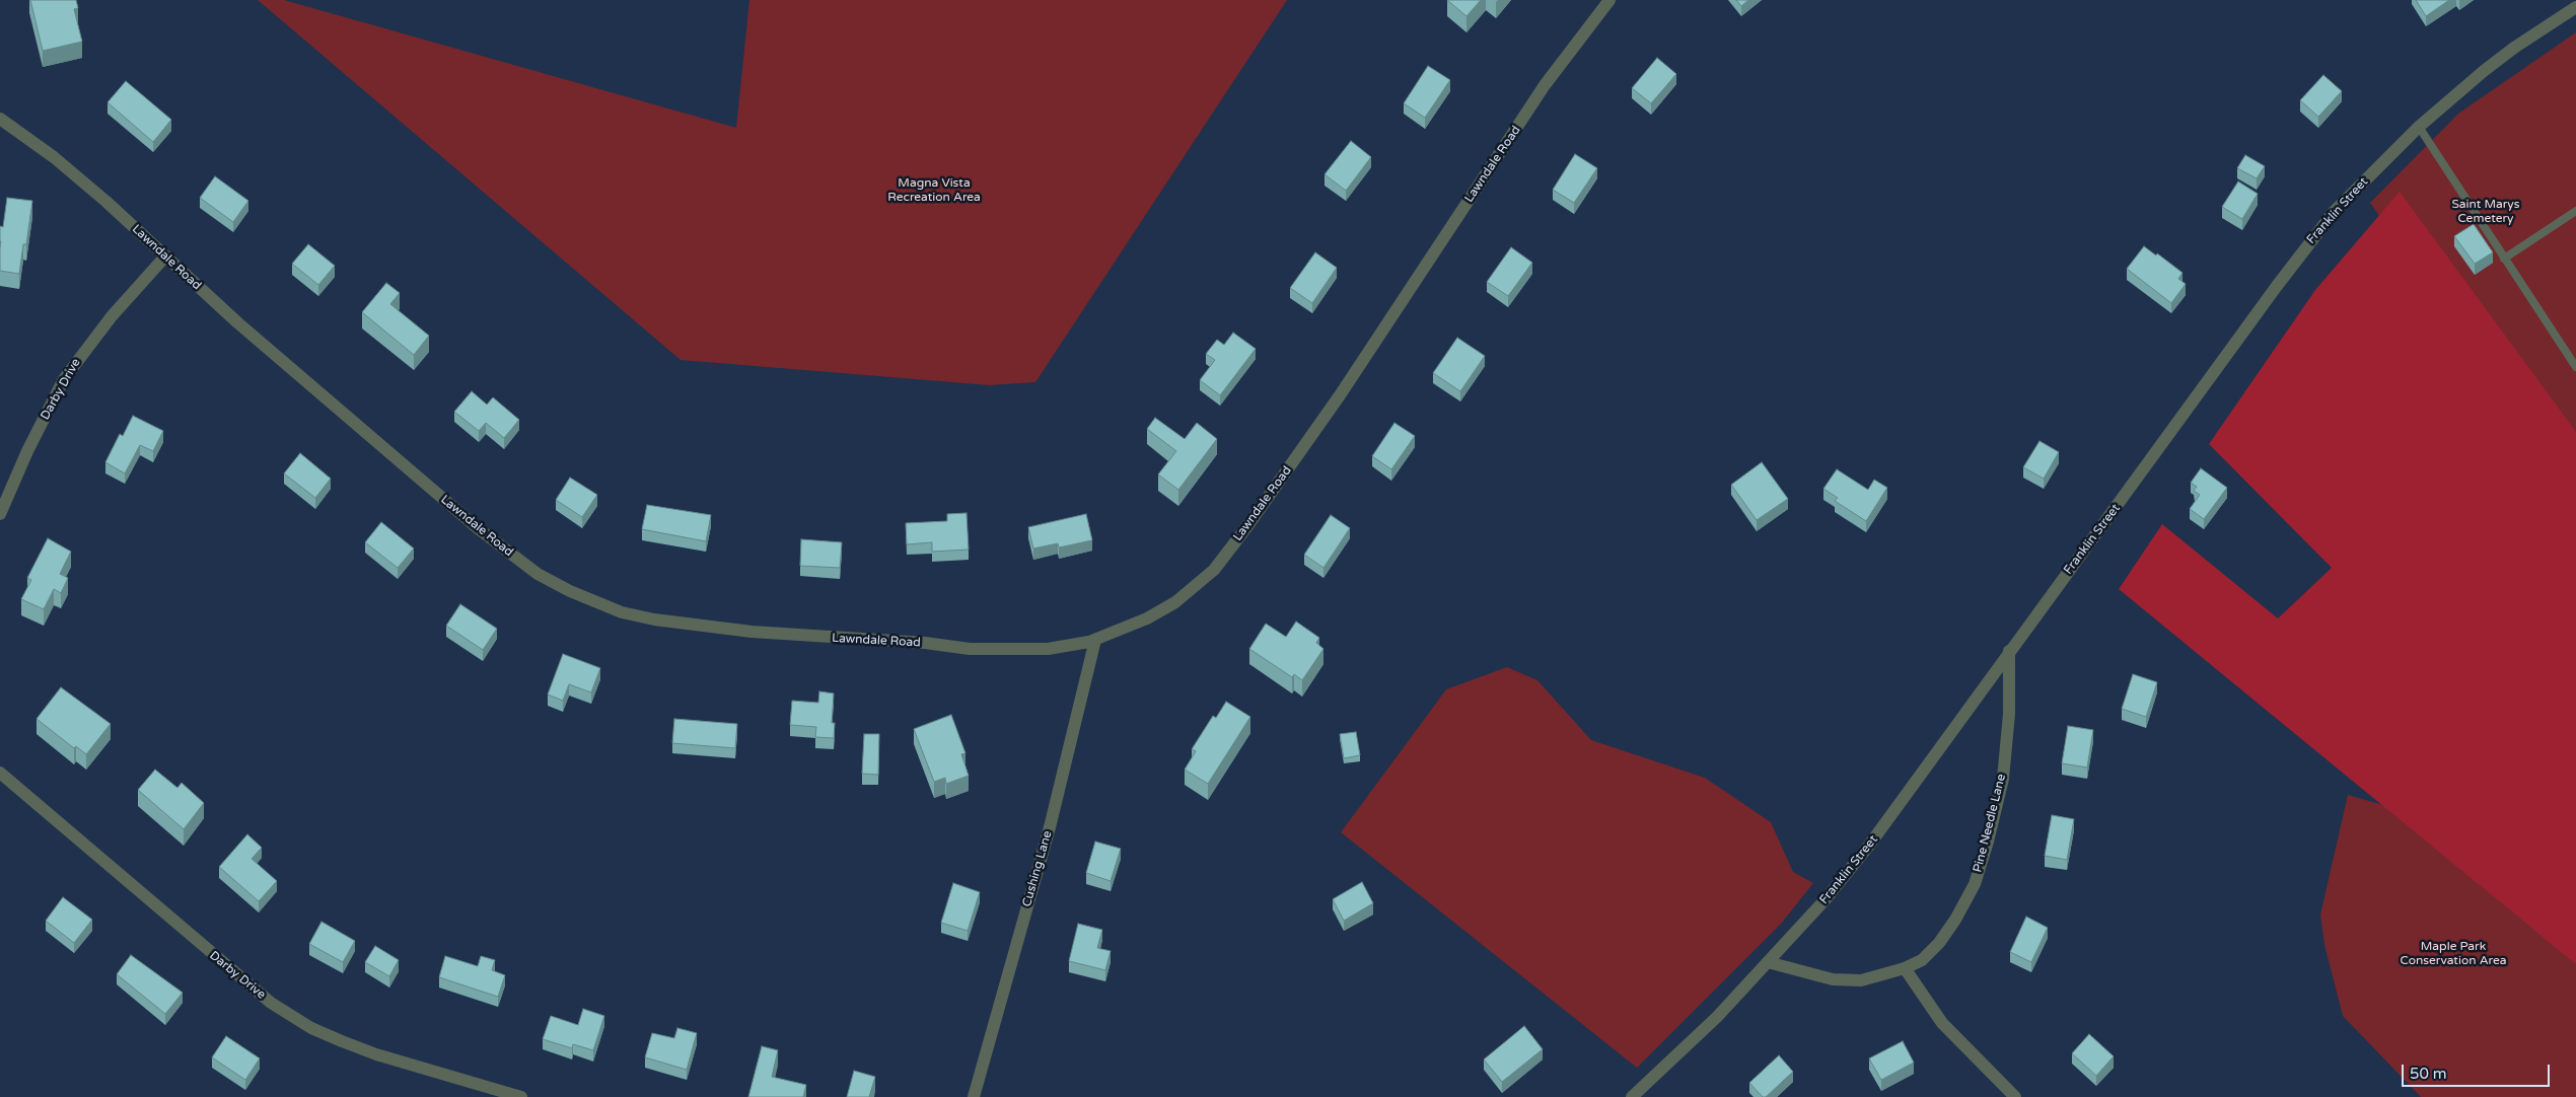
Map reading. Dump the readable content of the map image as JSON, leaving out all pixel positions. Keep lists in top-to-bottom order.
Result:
{
  "streets": {
    "street": [
      "Lawndale Road",
      "Franklin Street",
      "Darby Drive",
      "Pine Needle Lane",
      "Cushing Lane"
    ]
  },
  "crossings": [
    ["Lawndale Road", "Darby Drive"],
    ["Lawndale Road", "Cushing Lane"],
    ["Franklin Street", "Pine Needle Lane"]
  ],
  "parks": ["Magna Vista Recreation Area", "Saint Marys Cemetery", "Maple Park Conservation Area"],
  "scale_bar": "50 m"
}
